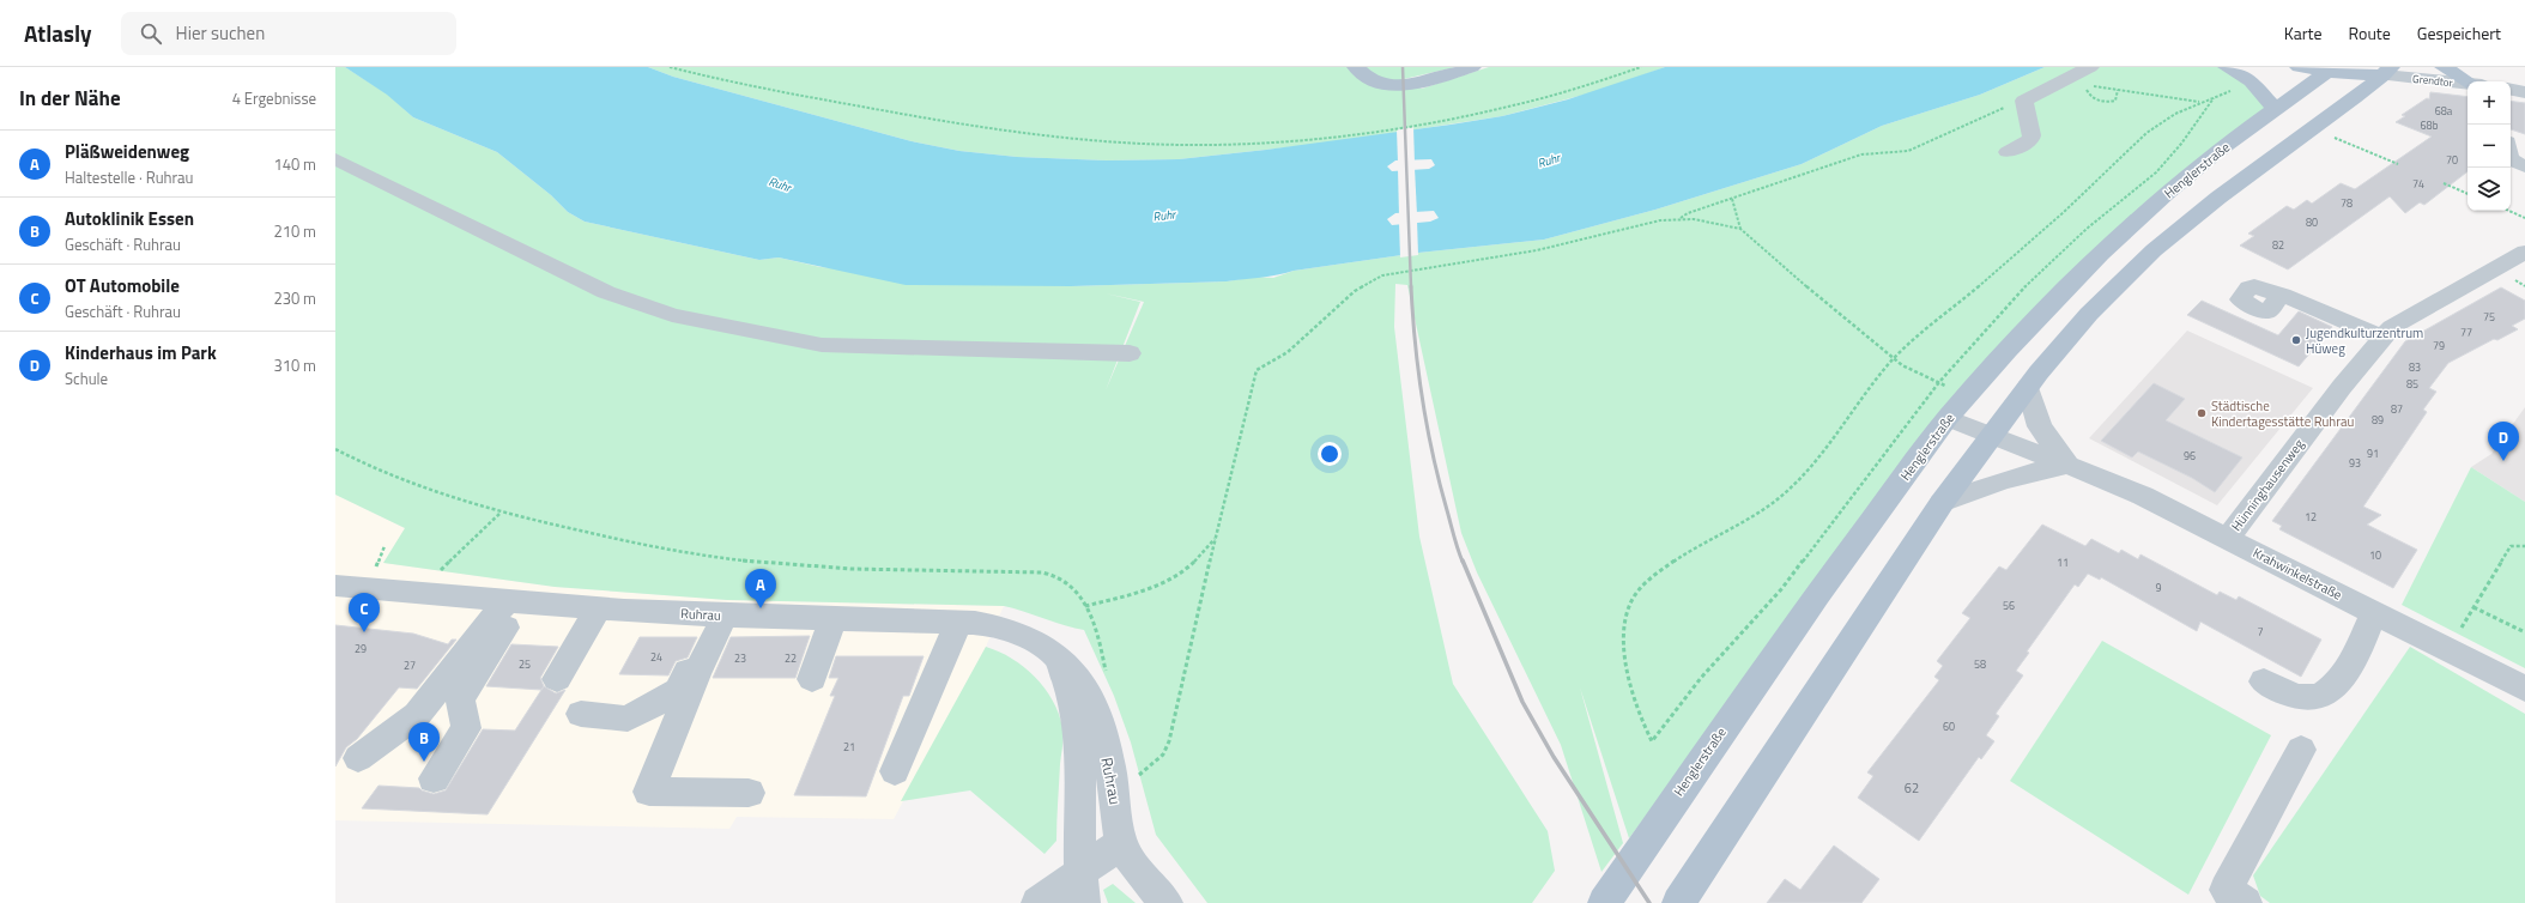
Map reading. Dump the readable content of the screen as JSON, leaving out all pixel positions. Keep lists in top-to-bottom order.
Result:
{
  "streets": {
    "main road": ["Henglerstraße"],
    "street": [
      "Grendtor",
      "Hünninghausenweg",
      "Krahwinkelstraße",
      "Ruhrau"
    ]
  },
  "crossings": [
    ["Henglerstraße", "Krahwinkelstraße"],
    ["Hünninghausenweg", "Krahwinkelstraße"]
  ],
  "water": ["Ruhr"],
  "places": ["Jugendkulturzentrum Hüweg", "Städtische Kindertagesstätte Ruhrau"],
  "house_numbers": [
    "68a",
    "68b",
    "70",
    "74",
    "78",
    "80",
    "82",
    "75",
    "77",
    "79",
    "83",
    "85",
    "87",
    "89",
    "91",
    "96",
    "93",
    "12",
    "10",
    "11",
    "9",
    "56",
    "7",
    "29",
    "24",
    "23",
    "22",
    "25",
    "58",
    "27",
    "60",
    "21",
    "62"
  ],
  "page": {
    "header": "Atlasly",
    "search": "Hier suchen",
    "nav": ["Karte", "Route", "Gespeichert"],
    "heading": ["In der Nähe", "4 Ergebnisse"],
    "map_buttons": ["+", "−"],
    "list": [
      {
        "mark": "A",
        "name": "Pläßweidenweg",
        "note": "Haltestelle · Ruhrau",
        "value": "140 m"
      },
      {
        "mark": "B",
        "name": "Autoklinik Essen",
        "note": "Geschäft · Ruhrau",
        "value": "210 m"
      },
      {
        "mark": "C",
        "name": "OT Automobile",
        "note": "Geschäft · Ruhrau",
        "value": "230 m"
      },
      {
        "mark": "D",
        "name": "Kinderhaus im Park",
        "note": "Schule",
        "value": "310 m"
      }
    ],
    "pins": [
      "D",
      "A",
      "C",
      "B"
    ]
  }
}
